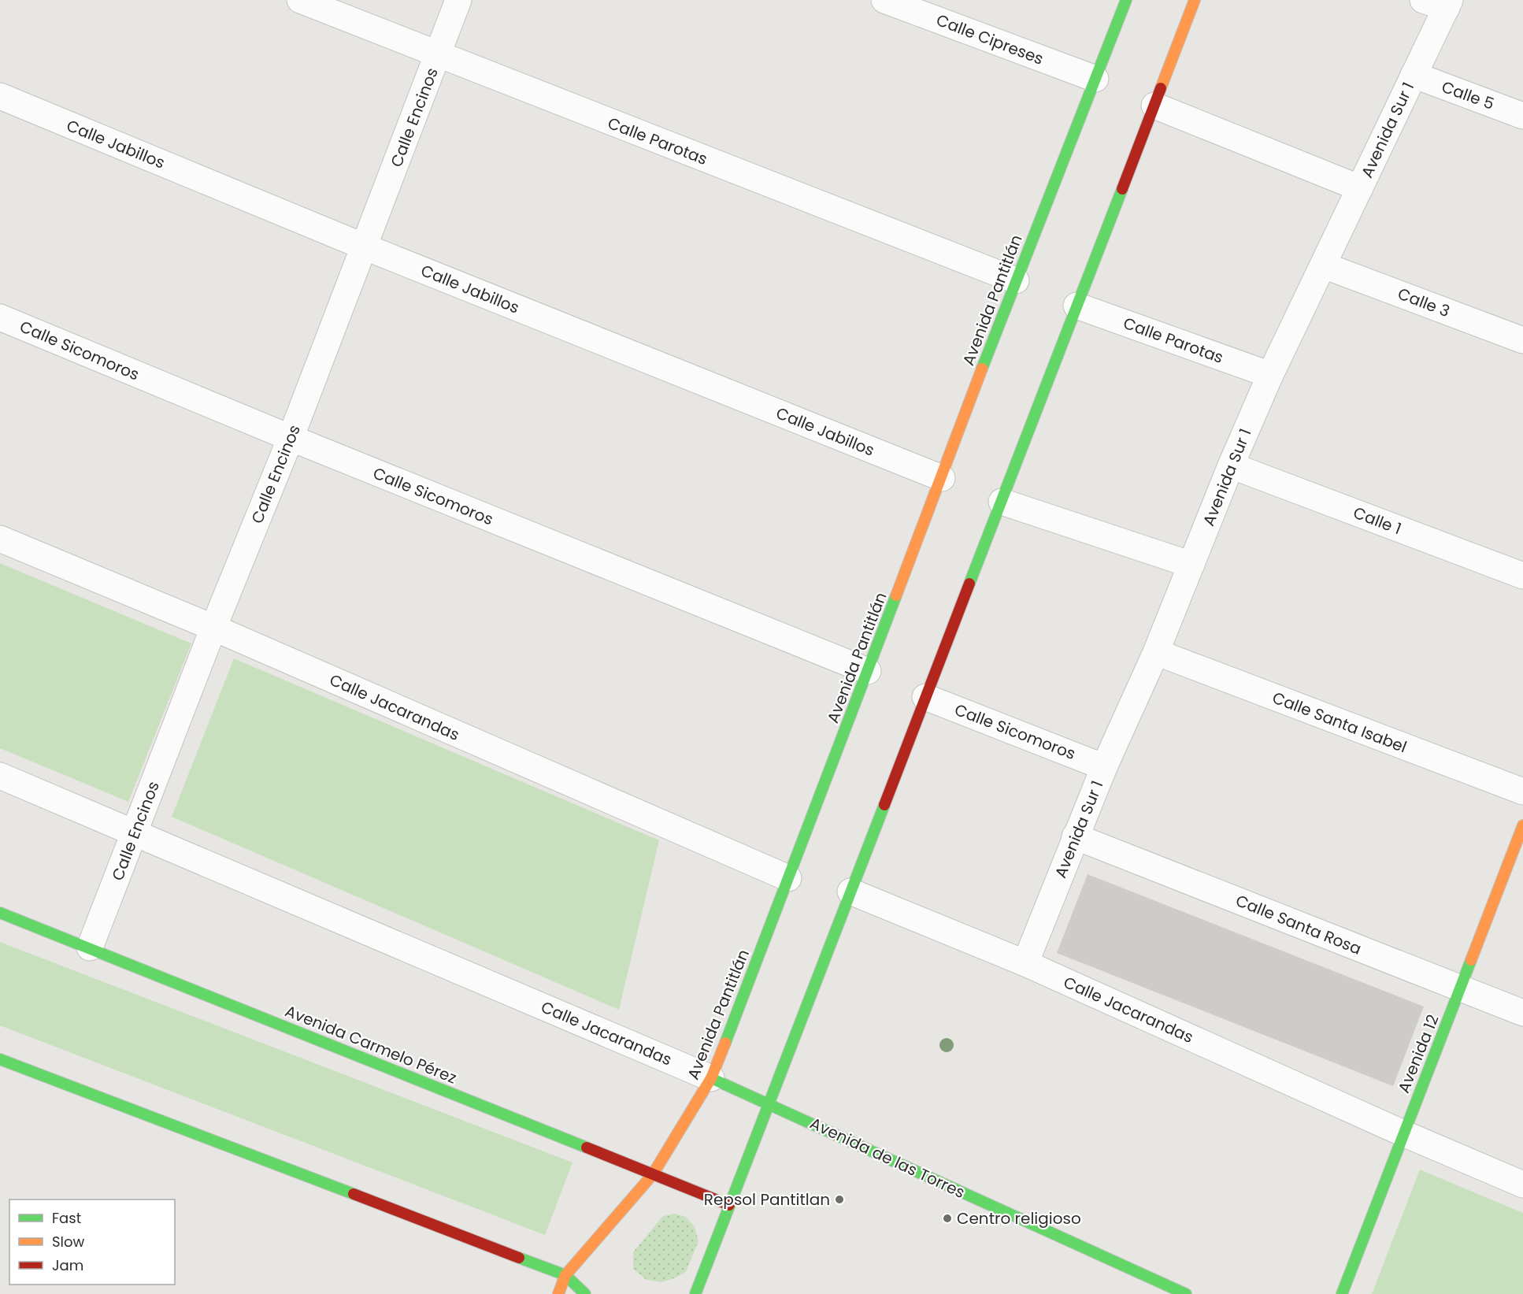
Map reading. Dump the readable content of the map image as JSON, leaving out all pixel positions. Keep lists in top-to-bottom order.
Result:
{
  "streets": {
    "main road": [
      "Avenida Pantitlán",
      "Calle Jacarandas",
      "Avenida Carmelo Pérez",
      "Avenida 12",
      "Avenida de las Torres"
    ],
    "street": [
      "Calle Cipreses",
      "Calle 5",
      "Calle Encinos",
      "Avenida Sur 1",
      "Calle Parotas",
      "Calle Jabillos",
      "Calle 3",
      "Calle Sicomoros",
      "Calle 1",
      "Calle Santa Isabel",
      "Calle Santa Rosa"
    ]
  },
  "crossings": [
    ["Calle Cipreses", "Avenida Pantitlán"],
    ["Calle 5", "Avenida Sur 1"],
    ["Calle Encinos", "Calle Parotas"],
    ["Calle Encinos", "Calle Jabillos"],
    ["Calle Encinos", "Calle Sicomoros"],
    ["Calle Encinos", "Calle Jacarandas"],
    ["Calle Encinos", "Avenida Carmelo Pérez"],
    ["Avenida Sur 1", "Calle Parotas"],
    ["Avenida Sur 1", "Calle 3"],
    ["Avenida Sur 1", "Calle Sicomoros"],
    ["Avenida Sur 1", "Calle 1"],
    ["Avenida Sur 1", "Calle Jacarandas"],
    ["Avenida Sur 1", "Calle Santa Isabel"],
    ["Avenida Sur 1", "Calle Santa Rosa"],
    ["Calle Parotas", "Avenida Pantitlán"],
    ["Calle Jabillos", "Avenida Pantitlán"],
    ["Avenida Pantitlán", "Calle Sicomoros"],
    ["Avenida Pantitlán", "Calle Jacarandas"],
    ["Avenida Pantitlán", "Avenida Carmelo Pérez"],
    ["Calle Jacarandas", "Avenida 12"],
    ["Calle Jacarandas", "Avenida de las Torres"],
    ["Calle Santa Rosa", "Avenida 12"]
  ],
  "places": ["Repsol Pantitlan", "Centro religioso"],
  "legend": ["Fast", "Slow", "Jam"]
}
